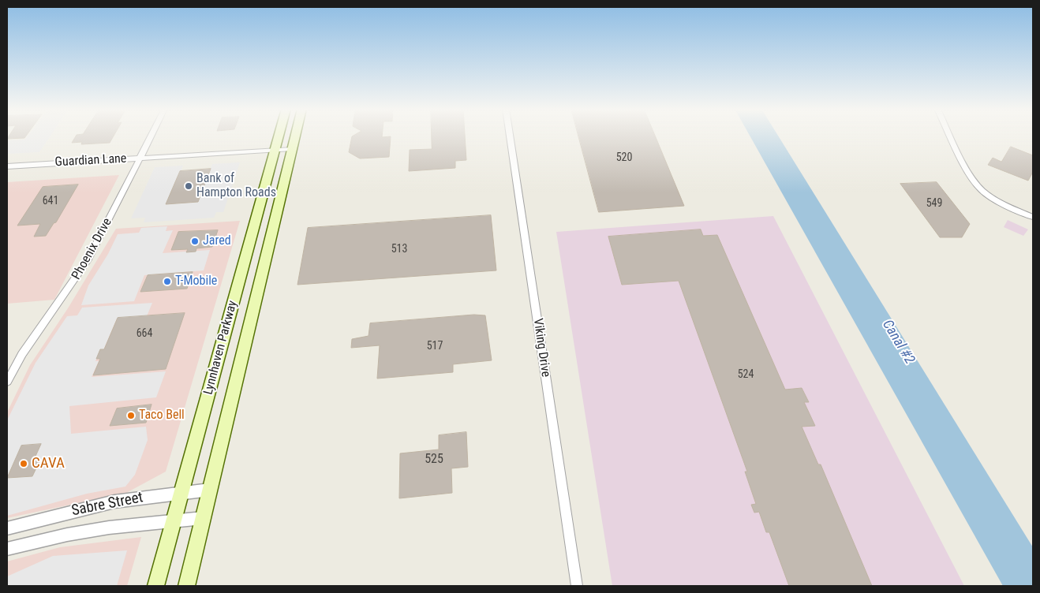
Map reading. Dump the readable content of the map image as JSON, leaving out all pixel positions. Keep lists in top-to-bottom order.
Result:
{
  "streets": {
    "main road": ["Lynnhaven Parkway"],
    "street": [
      "Guardian Lane",
      "Phoenix Drive",
      "Viking Drive",
      "Sabre Street"
    ]
  },
  "crossings": [
    ["Guardian Lane", "Phoenix Drive"],
    ["Guardian Lane", "Lynnhaven Parkway"],
    ["Lynnhaven Parkway", "Sabre Street"]
  ],
  "water": ["Canal #2"],
  "places": [
    "Bank of Hampton Roads",
    "Jared",
    "T-Mobile",
    "Taco Bell",
    "CAVA"
  ],
  "house_numbers": [
    "520",
    "641",
    "549",
    "513",
    "664",
    "517",
    "524",
    "525"
  ]
}
